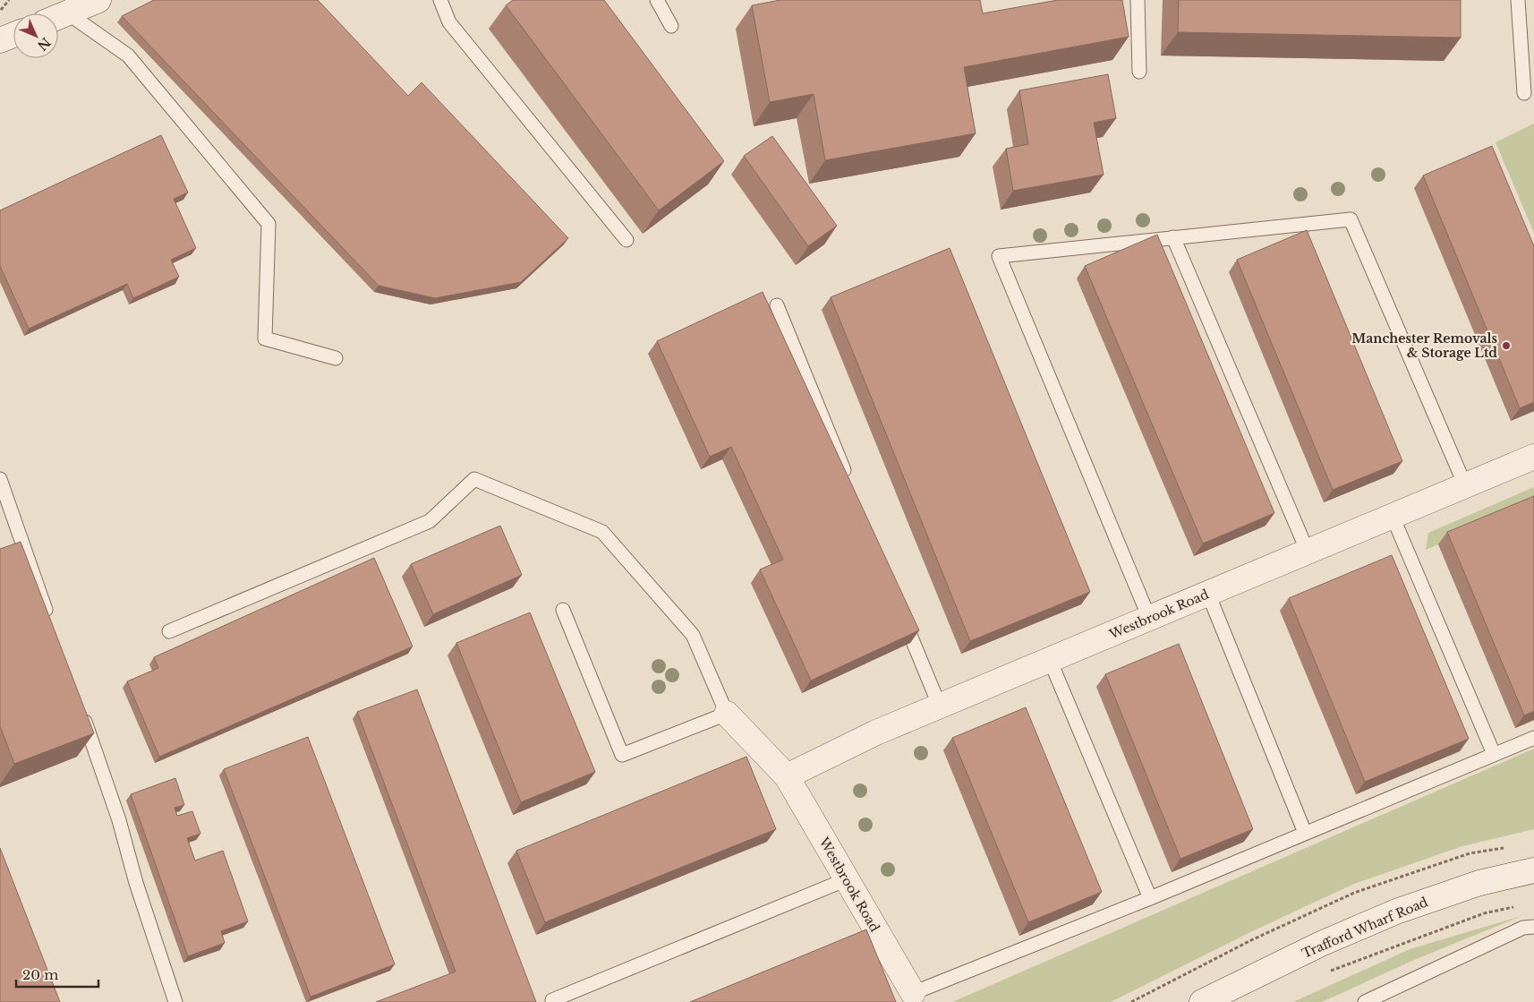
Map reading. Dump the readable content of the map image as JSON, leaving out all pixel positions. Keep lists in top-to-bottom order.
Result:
{
  "streets": {
    "street": ["Westbrook Road", "Trafford Wharf Road"]
  },
  "places": ["Manchester Removals & Storage Ltd"],
  "scale_bar": "20 m",
  "north": "bottom right"
}
